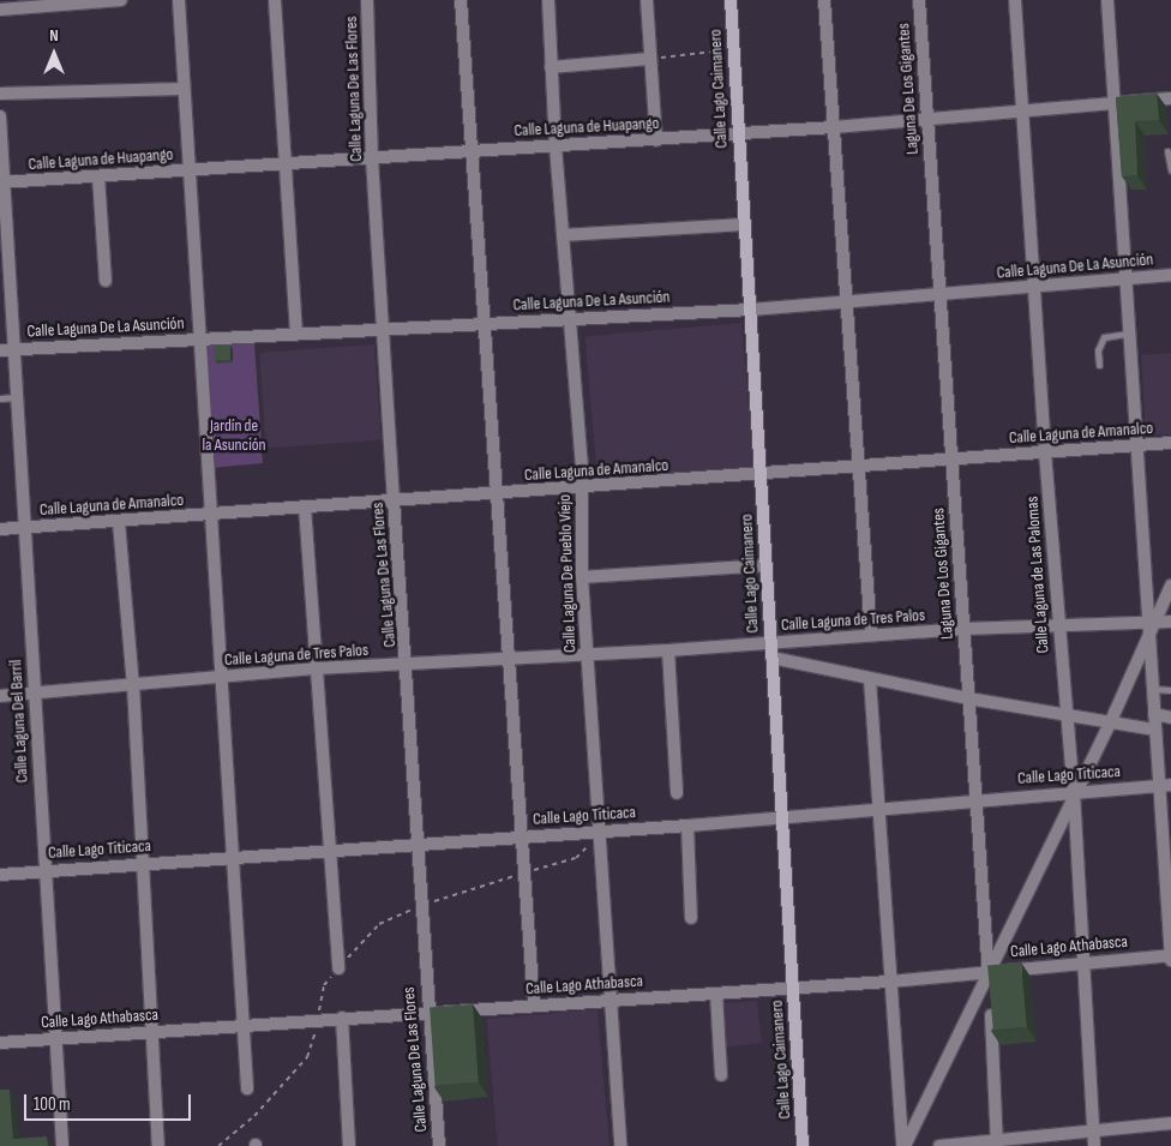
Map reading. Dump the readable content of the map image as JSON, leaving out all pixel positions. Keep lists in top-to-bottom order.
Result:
{
  "streets": {
    "street": [
      "Calle Laguna De Las Flores",
      "Calle Lago Caimanero",
      "Laguna De Los Gigantes",
      "Calle Laguna de Huapango",
      "Calle Laguna De La Asunción",
      "Calle Laguna de Amanalco",
      "Calle Laguna De Pueblo Viejo",
      "Calle Laguna de Las Palomas",
      "Calle Laguna de Tres Palos",
      "Calle Laguna Del Barril",
      "Calle Lago Titicaca",
      "Calle Lago Athabasca"
    ]
  },
  "crossings": [
    ["Calle Laguna De Las Flores", "Calle Laguna de Huapango"],
    ["Calle Laguna De Las Flores", "Calle Laguna De La Asunción"],
    ["Calle Laguna De Las Flores", "Calle Laguna de Amanalco"],
    ["Calle Laguna De Las Flores", "Calle Laguna de Tres Palos"],
    ["Calle Laguna De Las Flores", "Calle Lago Titicaca"],
    ["Calle Laguna De Las Flores", "Calle Lago Athabasca"],
    ["Calle Lago Caimanero", "Calle Laguna de Huapango"],
    ["Calle Lago Caimanero", "Calle Laguna De La Asunción"],
    ["Calle Lago Caimanero", "Calle Laguna de Amanalco"],
    ["Calle Lago Caimanero", "Calle Laguna de Tres Palos"],
    ["Calle Lago Caimanero", "Calle Lago Titicaca"],
    ["Calle Lago Caimanero", "Calle Lago Athabasca"],
    ["Laguna De Los Gigantes", "Calle Laguna de Huapango"],
    ["Laguna De Los Gigantes", "Calle Laguna De La Asunción"],
    ["Laguna De Los Gigantes", "Calle Laguna de Amanalco"],
    ["Laguna De Los Gigantes", "Calle Laguna de Tres Palos"],
    ["Laguna De Los Gigantes", "Calle Lago Titicaca"],
    ["Laguna De Los Gigantes", "Calle Lago Athabasca"],
    ["Calle Laguna de Huapango", "Calle Laguna De Pueblo Viejo"],
    ["Calle Laguna de Huapango", "Calle Laguna de Las Palomas"],
    ["Calle Laguna de Huapango", "Calle Laguna Del Barril"],
    ["Calle Laguna De La Asunción", "Calle Laguna De Pueblo Viejo"],
    ["Calle Laguna De La Asunción", "Calle Laguna de Las Palomas"],
    ["Calle Laguna De La Asunción", "Calle Laguna Del Barril"],
    ["Calle Laguna de Amanalco", "Calle Laguna De Pueblo Viejo"],
    ["Calle Laguna de Amanalco", "Calle Laguna de Las Palomas"],
    ["Calle Laguna de Amanalco", "Calle Laguna Del Barril"],
    ["Calle Laguna De Pueblo Viejo", "Calle Laguna de Tres Palos"],
    ["Calle Laguna De Pueblo Viejo", "Calle Lago Titicaca"],
    ["Calle Laguna De Pueblo Viejo", "Calle Lago Athabasca"],
    ["Calle Laguna de Las Palomas", "Calle Laguna de Tres Palos"],
    ["Calle Laguna de Las Palomas", "Calle Lago Titicaca"],
    ["Calle Laguna de Las Palomas", "Calle Lago Athabasca"],
    ["Calle Laguna de Tres Palos", "Calle Laguna Del Barril"],
    ["Calle Laguna Del Barril", "Calle Lago Titicaca"],
    ["Calle Laguna Del Barril", "Calle Lago Athabasca"]
  ],
  "parks": ["Jardín de la Asunción"],
  "scale_bar": "100 m",
  "north": "top"
}
